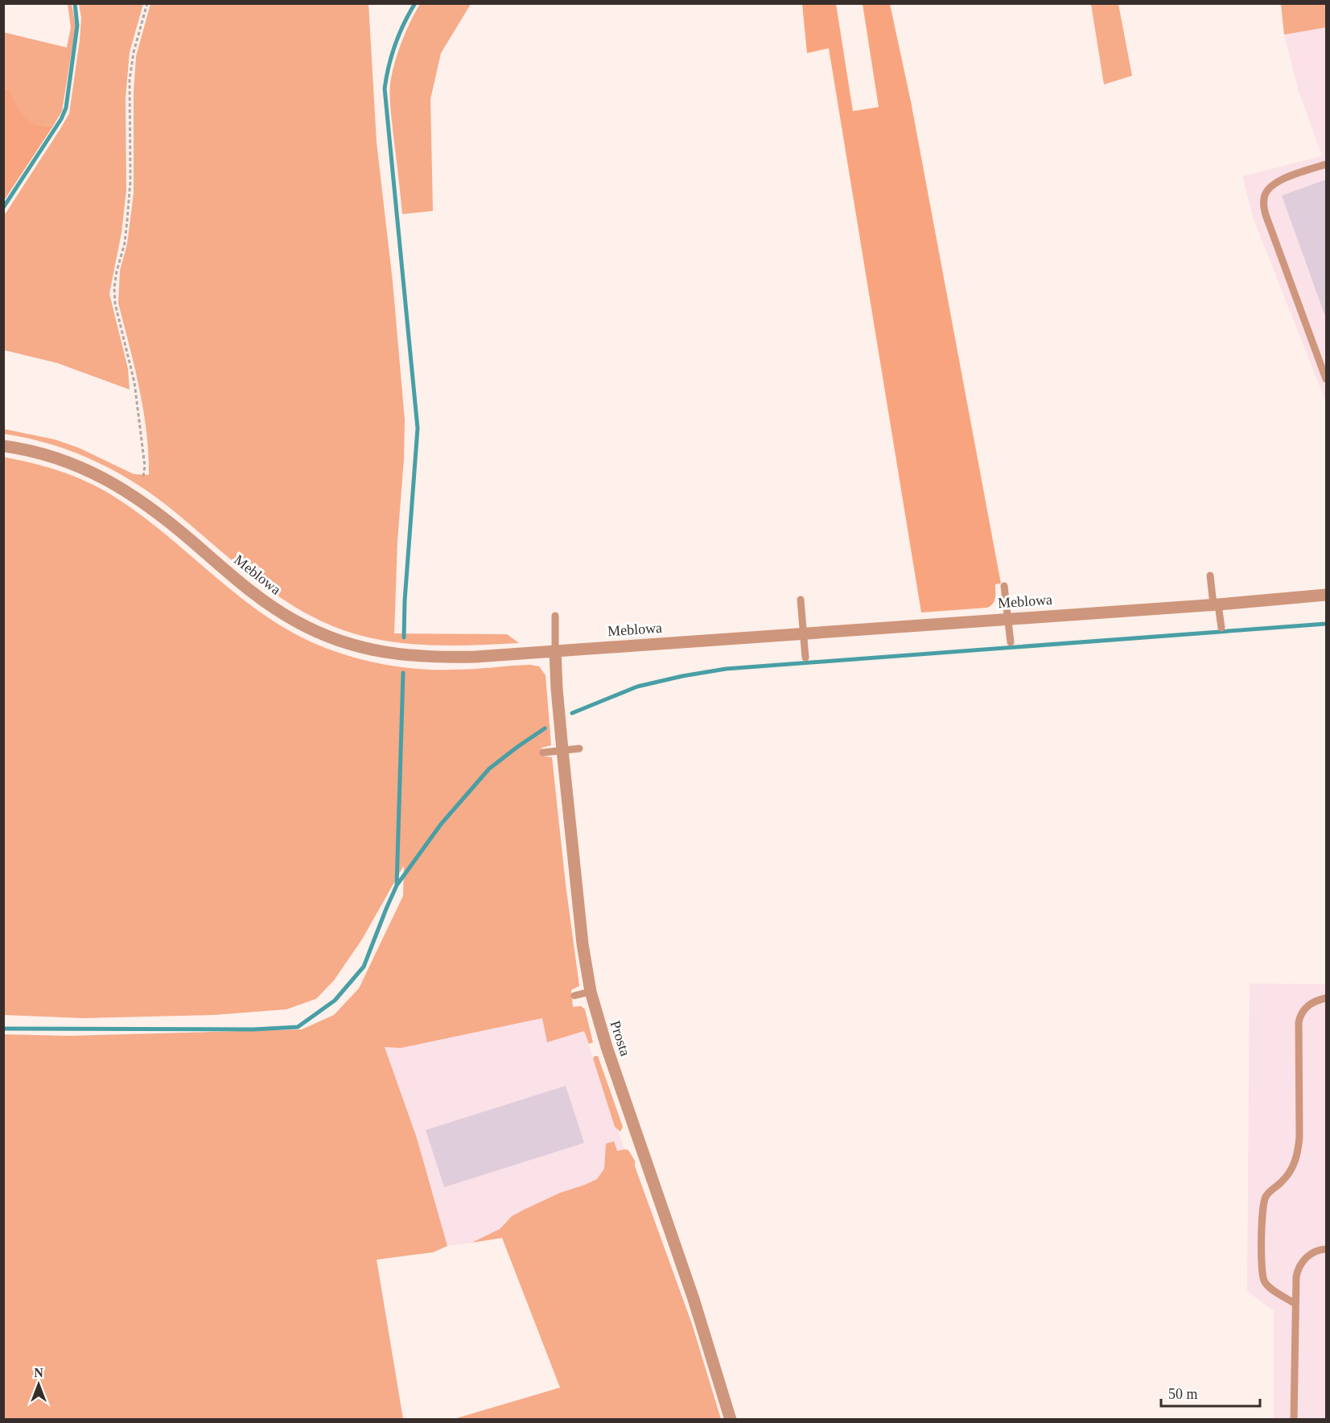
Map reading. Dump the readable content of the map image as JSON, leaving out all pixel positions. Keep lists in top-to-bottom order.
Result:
{
  "streets": {
    "street": ["Meblowa", "Prosta"]
  },
  "crossings": [
    ["Meblowa", "Prosta"]
  ],
  "scale_bar": "50 m",
  "north": "top"
}
